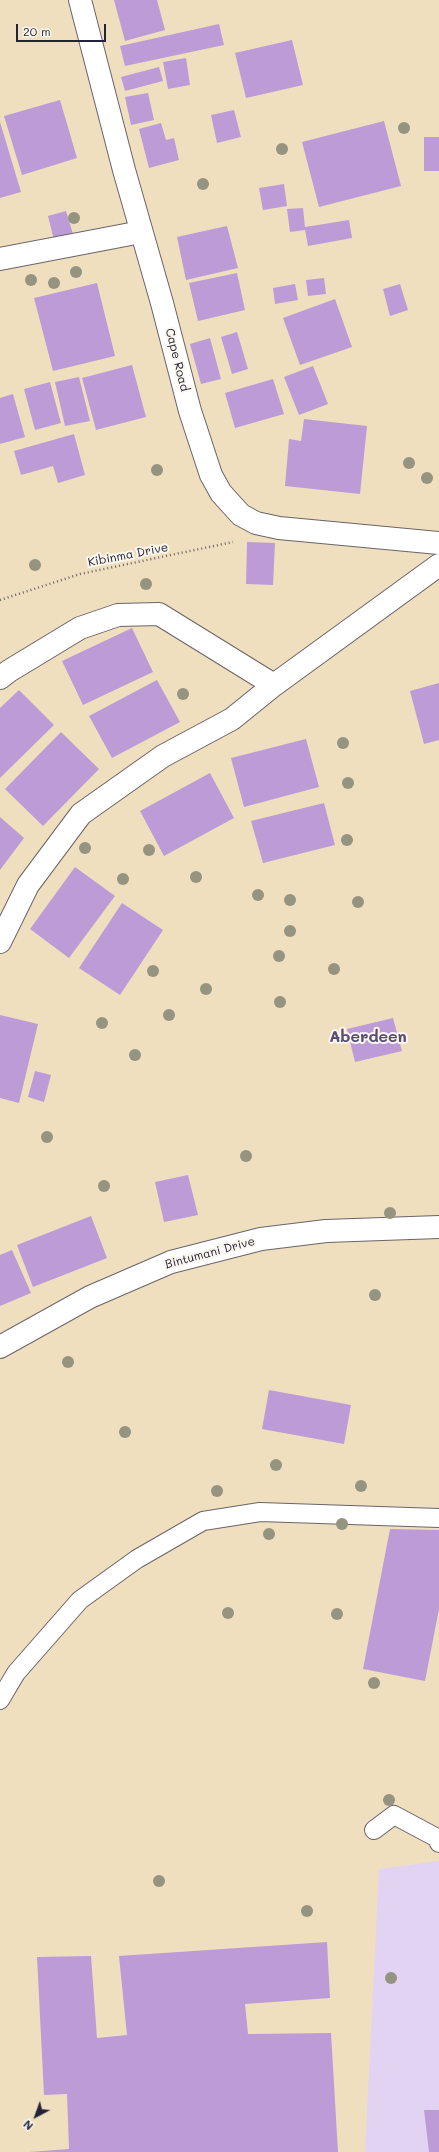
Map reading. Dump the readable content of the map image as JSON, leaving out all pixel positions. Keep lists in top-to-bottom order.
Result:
{
  "streets": {
    "street": ["Cape Road", "Bintumani Drive"],
    "path": ["Kibinma Drive"]
  },
  "crossings": [
    ["Cape Road", "Kibinma Drive"]
  ],
  "districts": ["Aberdeen"],
  "scale_bar": "20 m",
  "north": "bottom left"
}
